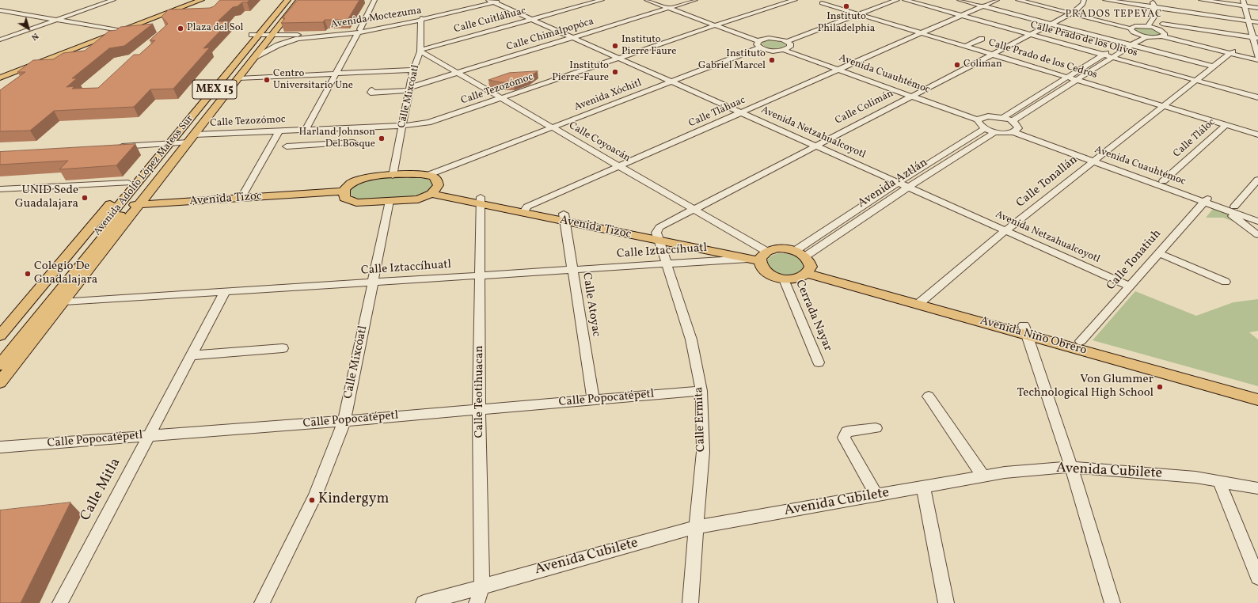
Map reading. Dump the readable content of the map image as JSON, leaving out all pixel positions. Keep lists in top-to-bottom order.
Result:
{
  "streets": {
    "main road": [
      "MEX 15",
      "Avenida Adolfo López Mateos Sur",
      "Avenida Tizoc",
      "Avenida Niño Obrero"
    ],
    "street": [
      "Avenida Moctezuma",
      "Calle Cuitláhuac",
      "Calle Chimalpopóca",
      "Calle Prado de los Olivos",
      "Calle Prado de los Cedros",
      "Avenida Cuauhtémoc",
      "Calle Tezozómoc",
      "Avenida Xóchitl",
      "Calle Mixcóatl",
      "Calle Colimán",
      "Calle Tláhuac",
      "Avenida Netzahualcoyotl",
      "Calle Tláloc",
      "Calle Coyoacán",
      "Calle Tonallán",
      "Avenida Aztlán",
      "Calle Iztaccíhuatl",
      "Calle Tonatiuh",
      "Calle Atoyac",
      "Cerrada Nayar",
      "Calle Teotihuacan",
      "Calle Popocatépetl",
      "Calle Ermita",
      "Avenida Cubilete",
      "Calle Mitla"
    ]
  },
  "crossings": [
    ["Avenida Moctezuma", "Calle Mixcóatl"],
    ["Avenida Moctezuma", "Avenida Netzahualcoyotl"],
    ["Avenida Moctezuma", "Avenida Adolfo López Mateos Sur"],
    ["Calle Cuitláhuac", "Calle Mixcóatl"],
    ["Calle Cuitláhuac", "Avenida Netzahualcoyotl"],
    ["Calle Cuitláhuac", "Calle Coyoacán"],
    ["Calle Chimalpopóca", "Calle Mixcóatl"],
    ["Calle Chimalpopóca", "Avenida Netzahualcoyotl"],
    ["Calle Chimalpopóca", "Calle Coyoacán"],
    ["Calle Prado de los Olivos", "Calle Colimán"],
    ["Calle Prado de los Olivos", "Calle Tláhuac"],
    ["Calle Prado de los Olivos", "Calle Tonallán"],
    ["Calle Prado de los Cedros", "Calle Colimán"],
    ["Calle Prado de los Cedros", "Calle Tláhuac"],
    ["Calle Prado de los Cedros", "Calle Tláloc"],
    ["Calle Prado de los Cedros", "Calle Tonallán"],
    ["Avenida Cuauhtémoc", "Avenida Xóchitl"],
    ["Avenida Cuauhtémoc", "Calle Colimán"],
    ["Avenida Cuauhtémoc", "Calle Tláhuac"],
    ["Avenida Cuauhtémoc", "Calle Tláloc"],
    ["Avenida Cuauhtémoc", "Calle Tonallán"],
    ["Avenida Cuauhtémoc", "Calle Tonatiuh"],
    ["Calle Tezozómoc", "Calle Mixcóatl"],
    ["Calle Tezozómoc", "Avenida Netzahualcoyotl"],
    ["Calle Tezozómoc", "Calle Coyoacán"],
    ["Avenida Xóchitl", "Avenida Netzahualcoyotl"],
    ["Avenida Xóchitl", "Calle Coyoacán"],
    ["Avenida Xóchitl", "Avenida Tizoc"],
    ["Calle Mixcóatl", "Calle Coyoacán"],
    ["Calle Mixcóatl", "Avenida Tizoc"],
    ["Calle Mixcóatl", "Calle Iztaccíhuatl"],
    ["Calle Mixcóatl", "Calle Popocatépetl"],
    ["Calle Colimán", "Avenida Netzahualcoyotl"],
    ["Calle Colimán", "Calle Coyoacán"],
    ["Calle Colimán", "Avenida Tizoc"],
    ["Calle Colimán", "Calle Ermita"],
    ["Calle Tláhuac", "Avenida Netzahualcoyotl"],
    ["Calle Tláhuac", "Calle Coyoacán"],
    ["Calle Tláhuac", "Avenida Tizoc"],
    ["Avenida Netzahualcoyotl", "Calle Tonallán"],
    ["Avenida Netzahualcoyotl", "Avenida Aztlán"],
    ["Avenida Netzahualcoyotl", "Calle Tonatiuh"],
    ["Calle Coyoacán", "Avenida Tizoc"],
    ["Calle Coyoacán", "Calle Iztaccíhuatl"],
    ["Calle Coyoacán", "Avenida Niño Obrero"],
    ["Avenida Adolfo López Mateos Sur", "Avenida Tizoc"],
    ["Calle Tonallán", "Avenida Niño Obrero"],
    ["Avenida Aztlán", "Avenida Niño Obrero"],
    ["Avenida Tizoc", "Calle Iztaccíhuatl"],
    ["Avenida Tizoc", "Calle Atoyac"],
    ["Avenida Tizoc", "Avenida Niño Obrero"],
    ["Avenida Tizoc", "Calle Teotihuacan"],
    ["Avenida Tizoc", "Calle Ermita"],
    ["Calle Iztaccíhuatl", "Calle Atoyac"],
    ["Calle Iztaccíhuatl", "Avenida Niño Obrero"],
    ["Calle Iztaccíhuatl", "Calle Teotihuacan"],
    ["Calle Iztaccíhuatl", "Calle Ermita"],
    ["Calle Iztaccíhuatl", "Calle Mitla"],
    ["Calle Tonatiuh", "Avenida Niño Obrero"],
    ["Calle Atoyac", "Calle Popocatépetl"],
    ["Calle Teotihuacan", "Calle Popocatépetl"],
    ["Calle Teotihuacan", "Avenida Cubilete"],
    ["Calle Popocatépetl", "Calle Ermita"],
    ["Calle Popocatépetl", "Calle Mitla"],
    ["Calle Ermita", "Avenida Cubilete"]
  ],
  "districts": ["PRADOS TEPEYAC"],
  "places": [
    "Instituto Philadelphia",
    "Plaza del Sol",
    "Instituto Pierre Faure",
    "Instituto Gabriel Marcel",
    "Coliman",
    "Instituto Pierre-Faure",
    "Centro Universitario Une",
    "Harland Johnson Del Bosque",
    "UNID Sede Guadalajara",
    "Colegio De Guadalajara",
    "Von Glummer Technological High School",
    "Kindergym"
  ],
  "north": "bottom right"
}
